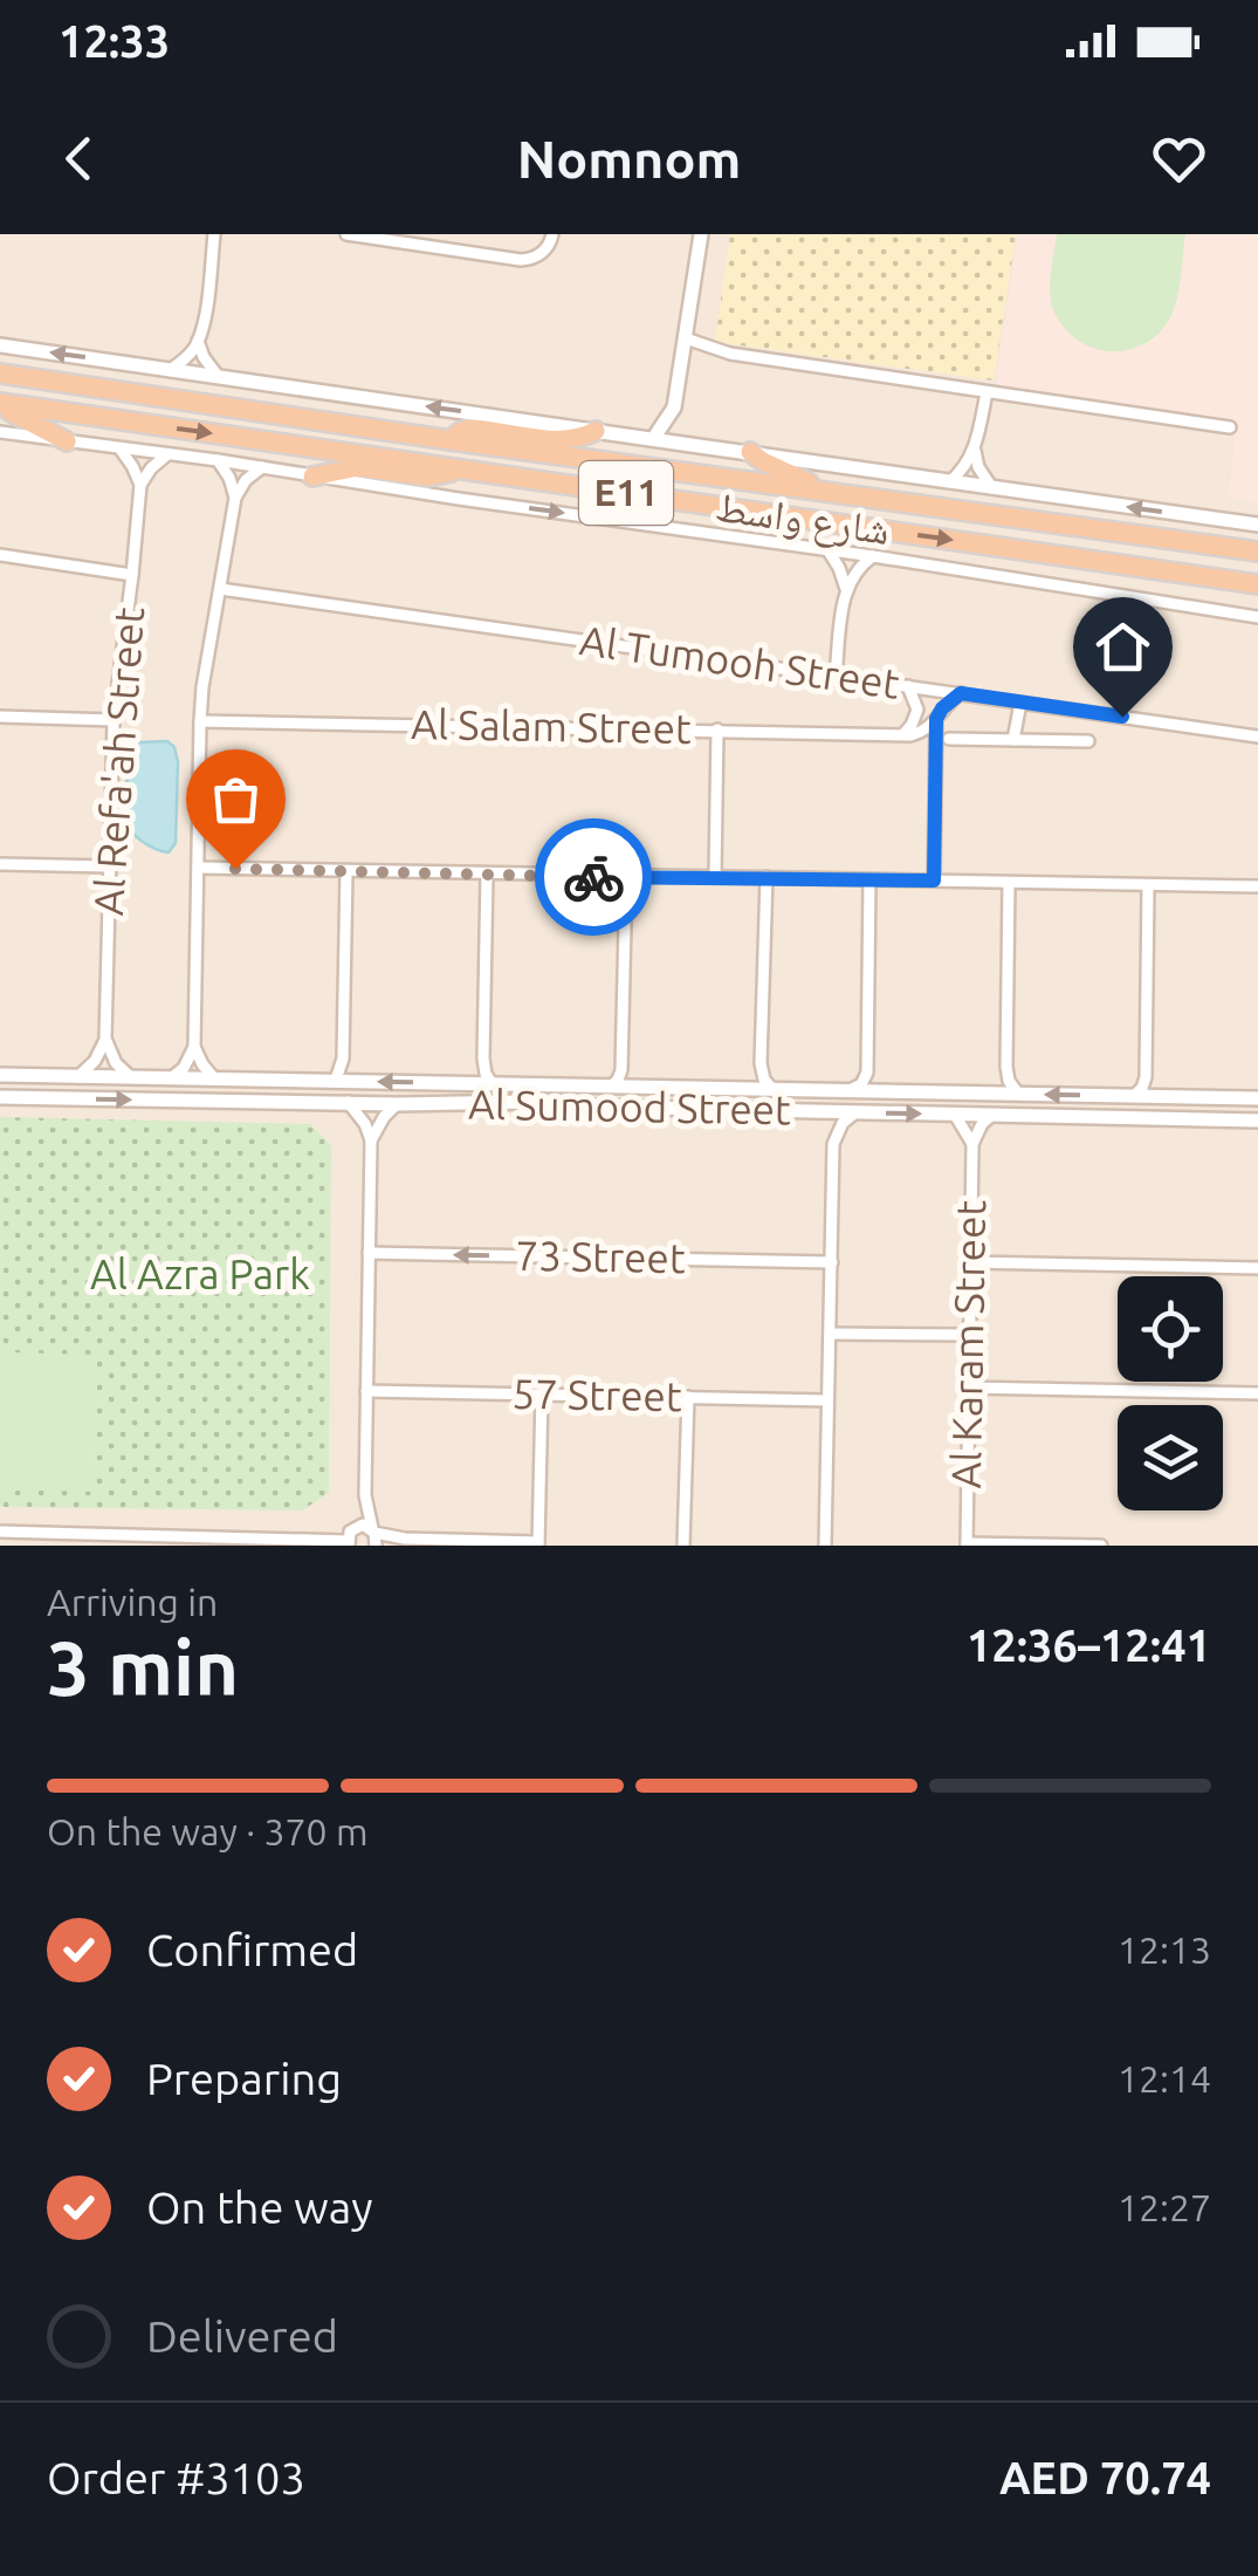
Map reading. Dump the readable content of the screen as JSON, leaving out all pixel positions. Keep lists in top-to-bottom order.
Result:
{
  "streets": {
    "highway": ["E11", "شارع واسط"],
    "street": [
      "Al Tumooh Street",
      "Al Salam Street",
      "Al Refa'ah Street",
      "Al Sumood Street",
      "73 Street",
      "Al Karam Street",
      "57 Street"
    ]
  },
  "crossings": [
    ["Al Tumooh Street", "Al Refa'ah Street"],
    ["Al Salam Street", "Al Refa'ah Street"],
    ["Al Sumood Street", "Al Karam Street"]
  ],
  "one_way": ["73 Street"],
  "parks": ["Al Azra Park"],
  "page": {
    "status": "12:33",
    "header": "Nomnom",
    "heading": ["3 min", "Arriving in", "12:36–12:41"],
    "panel": ["Order #3103", "AED 70.74"],
    "bar": "On the way · 370 m",
    "list": [
      ["Confirmed", "12:13"],
      ["Preparing", "12:14"],
      ["On the way", "12:27"],
      "Delivered"
    ]
  }
}
